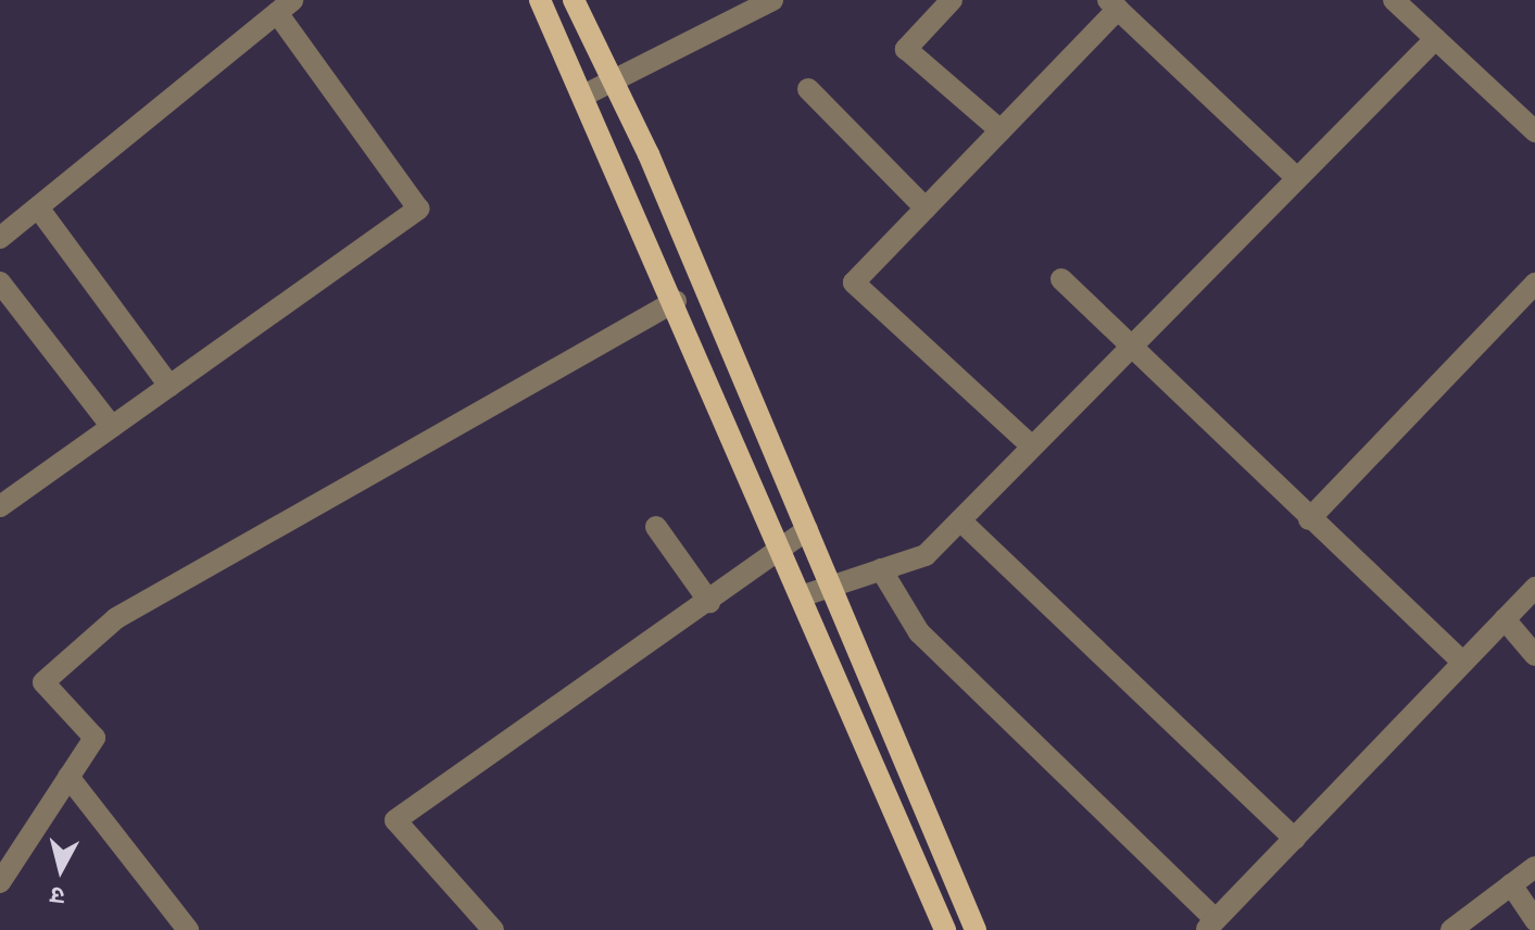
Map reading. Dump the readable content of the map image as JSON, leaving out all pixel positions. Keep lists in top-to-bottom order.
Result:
{
  "north": "bottom"
}
